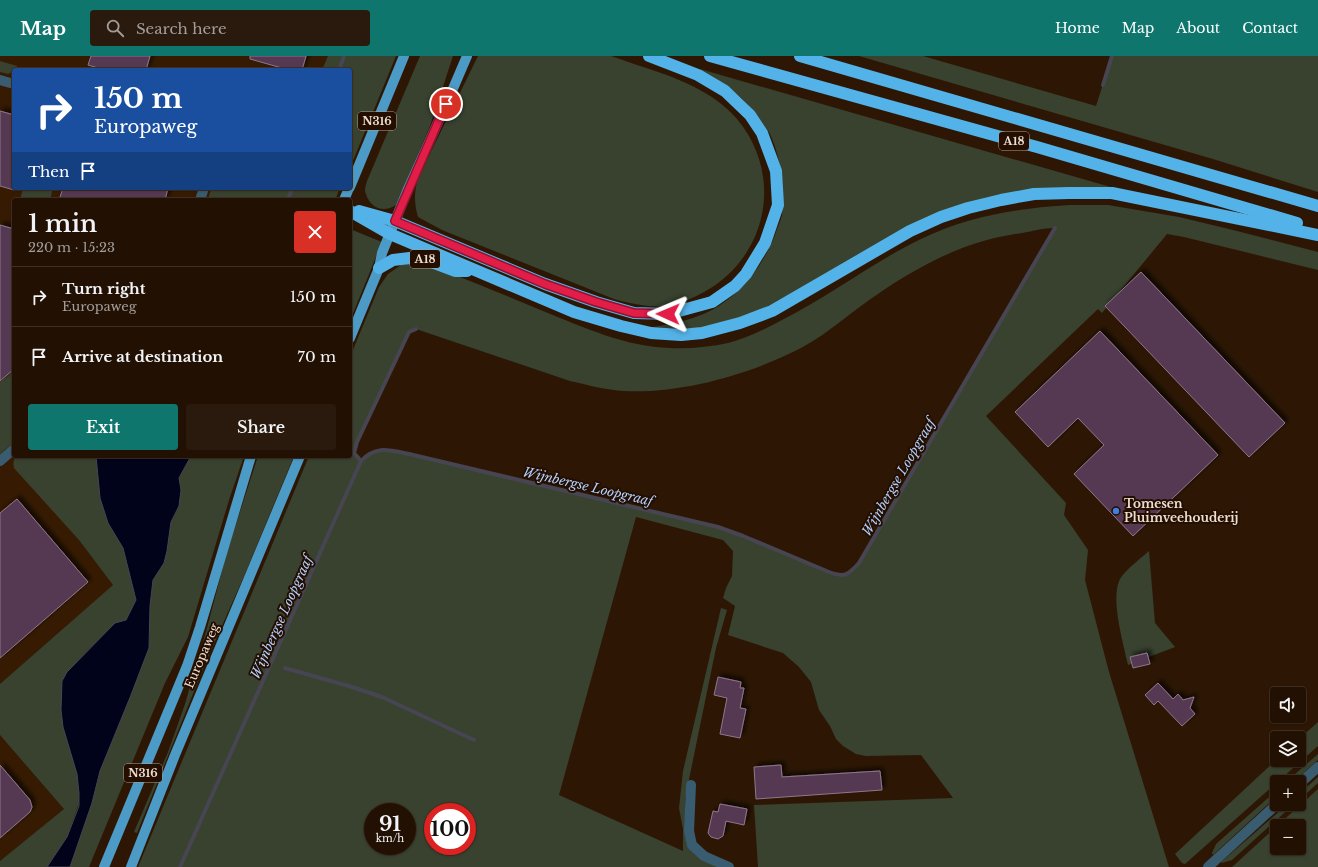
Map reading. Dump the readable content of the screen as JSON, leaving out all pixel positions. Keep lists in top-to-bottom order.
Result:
{
  "streets": {
    "highway": ["A18"],
    "main road": ["N316", "Europaweg"]
  },
  "water": ["Wijnbergse Loopgraaf"],
  "places": ["Tomesen Pluimveehouderij"],
  "page": {
    "header": "Map",
    "search": "Search here",
    "nav": [
      "Home",
      "Map",
      "About",
      "Contact"
    ],
    "turn": ["150 m", "Europaweg"],
    "then": "Then",
    "heading": ["1 min", "220 m · 15:23"],
    "list": [
      {
        "name": "Turn right",
        "note": "Europaweg",
        "value": "150 m"
      },
      {
        "name": "Arrive at destination",
        "value": "70 m"
      }
    ],
    "buttons": ["Exit", "Share"],
    "map_buttons": ["+", "−"],
    "speed": "91 km/h",
    "limit": "100"
  }
}
